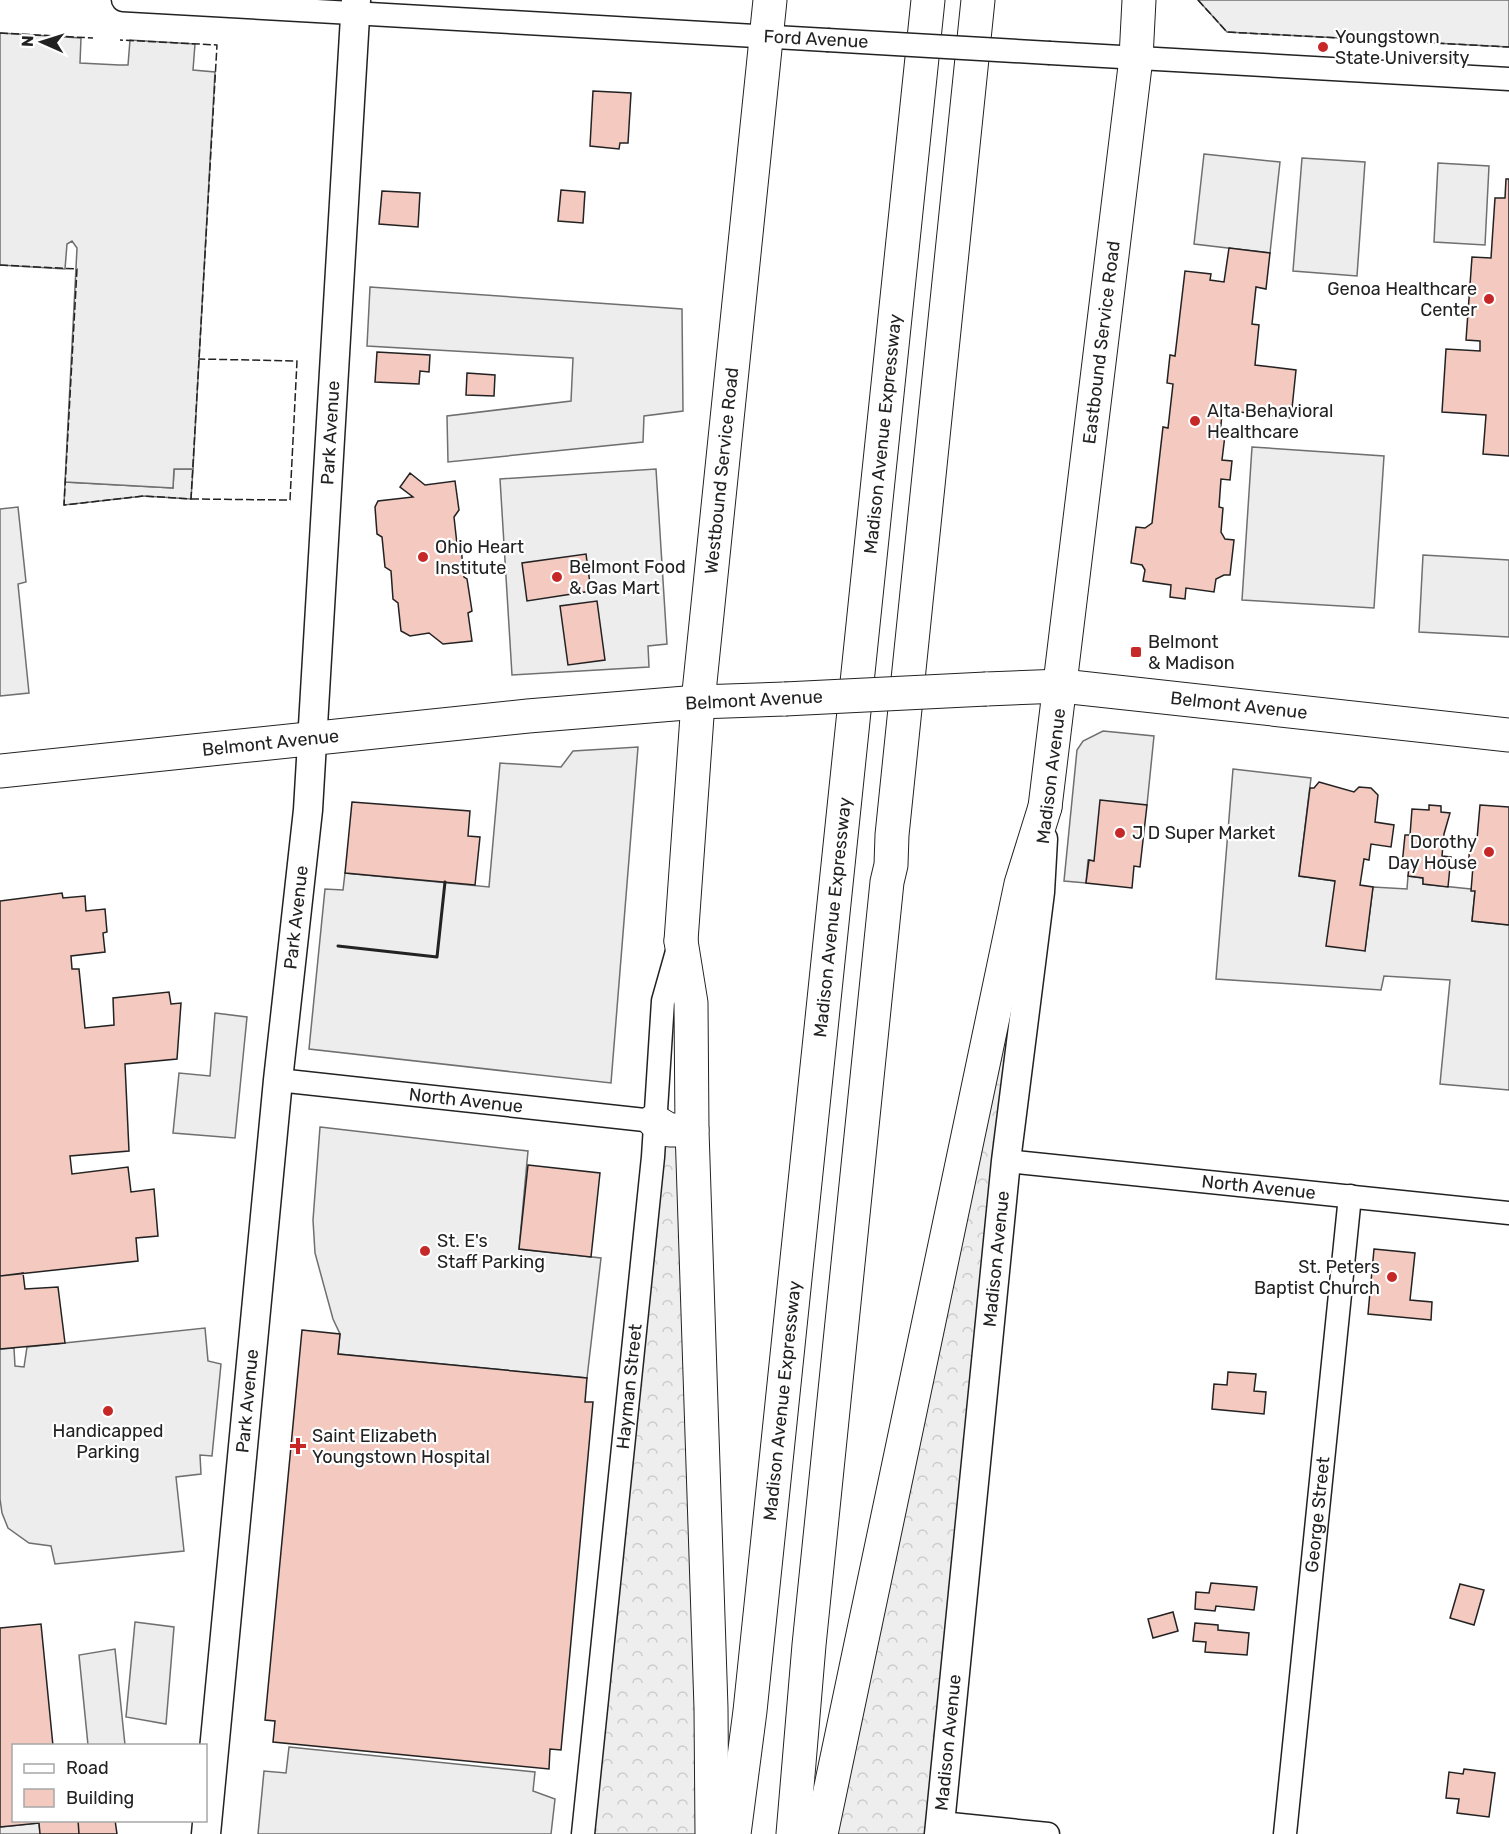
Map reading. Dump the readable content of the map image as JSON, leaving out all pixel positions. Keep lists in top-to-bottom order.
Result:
{
  "streets": {
    "main road": [
      "Eastbound Service Road",
      "Madison Avenue Expressway",
      "Westbound Service Road",
      "Belmont Avenue",
      "Madison Avenue"
    ],
    "street": [
      "Ford Avenue",
      "Park Avenue",
      "North Avenue",
      "Hayman Street",
      "George Street"
    ]
  },
  "crossings": [
    ["Ford Avenue", "Eastbound Service Road"],
    ["Ford Avenue", "Park Avenue"],
    ["Ford Avenue", "Westbound Service Road"],
    ["Eastbound Service Road", "Belmont Avenue"],
    ["Eastbound Service Road", "Madison Avenue"],
    ["Park Avenue", "Belmont Avenue"],
    ["Park Avenue", "North Avenue"],
    ["Westbound Service Road", "Belmont Avenue"],
    ["Westbound Service Road", "Hayman Street"],
    ["Belmont Avenue", "Madison Avenue"],
    ["Madison Avenue", "North Avenue"],
    ["North Avenue", "Hayman Street"],
    ["North Avenue", "George Street"]
  ],
  "places": {
    "other": [
      "Youngstown State University",
      "Genoa Healthcare Center",
      "Alta Behavioral Healthcare",
      "Ohio Heart Institute",
      "Belmont Food & Gas Mart",
      "J D Super Market",
      "Dorothy Day House",
      "St. E's Staff Parking",
      "St. Peters Baptist Church",
      "Handicapped Parking"
    ],
    "transit": ["Belmont & Madison"],
    "health": ["Saint Elizabeth Youngstown Hospital"]
  },
  "legend": ["Road", "Building"],
  "north": "left"
}
